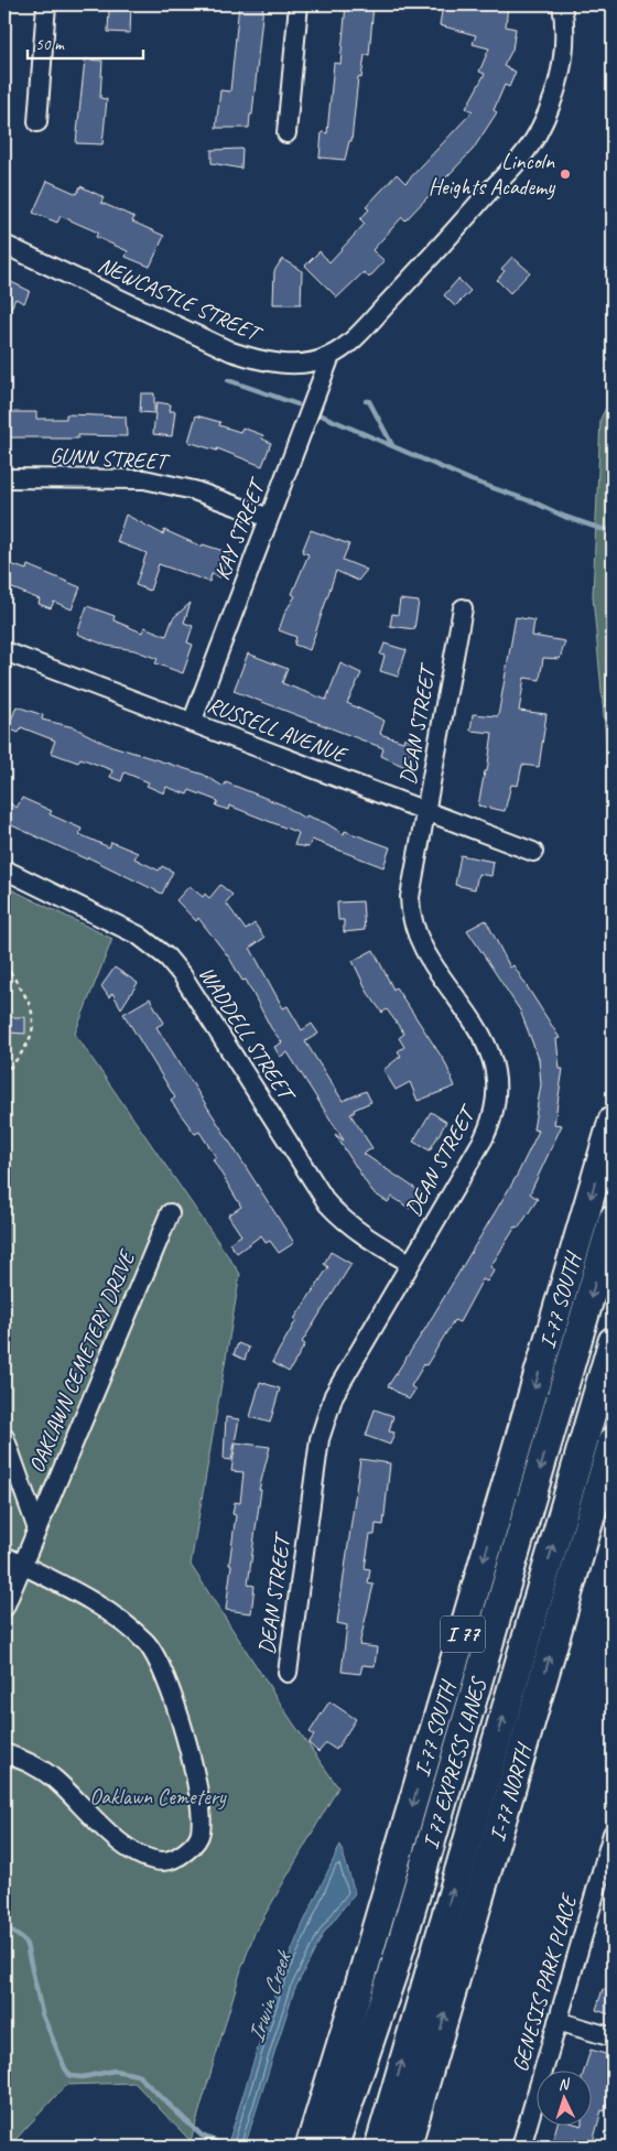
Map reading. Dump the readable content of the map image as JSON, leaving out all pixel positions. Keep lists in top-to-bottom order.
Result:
{
  "streets": {
    "highway": [
      "I-77 SOUTH",
      "I 77",
      "I 77 EXPRESS LANES",
      "I-77 NORTH"
    ],
    "street": [
      "NEWCASTLE STREET",
      "GUNN STREET",
      "KAY STREET",
      "DEAN STREET",
      "RUSSELL AVENUE",
      "WADDELL STREET",
      "OAKLAWN CEMETERY DRIVE",
      "GENESIS PARK PLACE"
    ]
  },
  "crossings": [
    ["NEWCASTLE STREET", "KAY STREET"],
    ["GUNN STREET", "KAY STREET"],
    ["KAY STREET", "RUSSELL AVENUE"],
    ["DEAN STREET", "RUSSELL AVENUE"],
    ["DEAN STREET", "WADDELL STREET"]
  ],
  "one_way": ["I-77 SOUTH", "I-77 NORTH"],
  "water": ["Irwin Creek"],
  "parks": ["Oaklawn Cemetery"],
  "places": ["Lincoln Heights Academy"],
  "scale_bar": "50 m",
  "north": "top"
}
